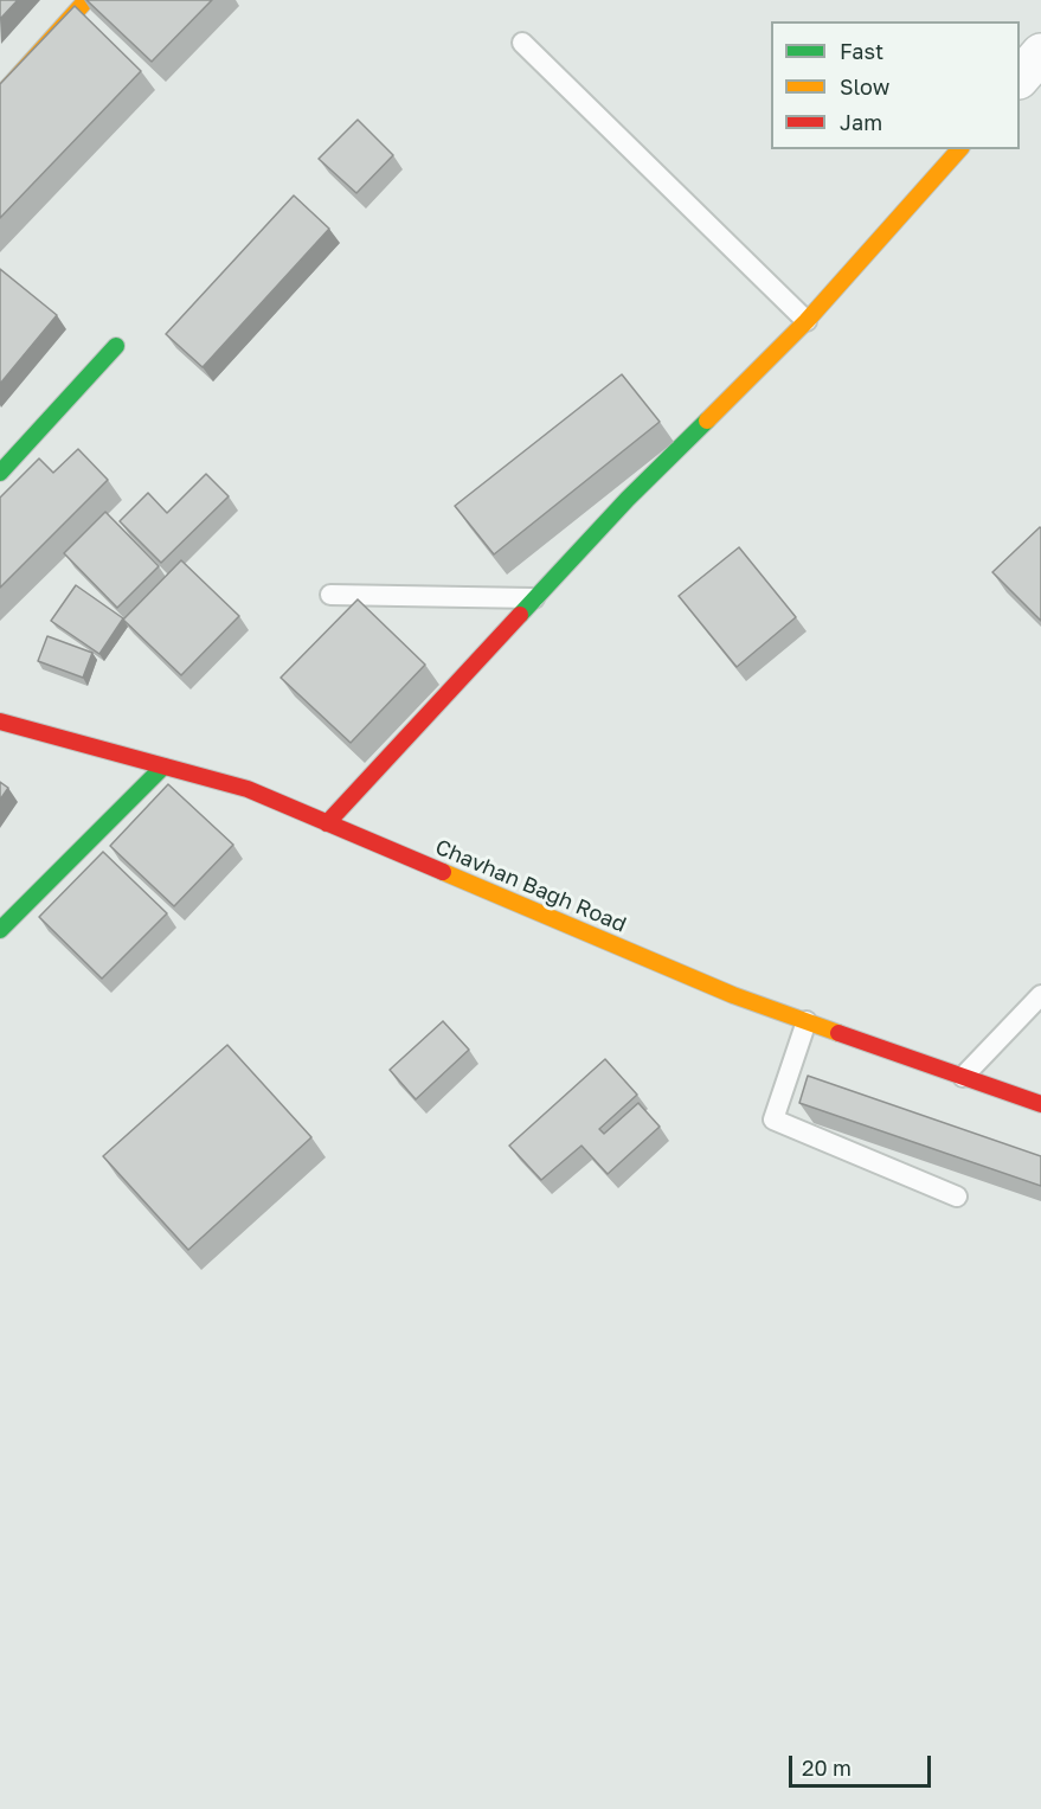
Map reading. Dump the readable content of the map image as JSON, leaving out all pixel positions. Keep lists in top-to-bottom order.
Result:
{
  "streets": {
    "street": ["Chavhan Bagh Road"]
  },
  "legend": ["Fast", "Slow", "Jam"],
  "scale_bar": "20 m"
}
